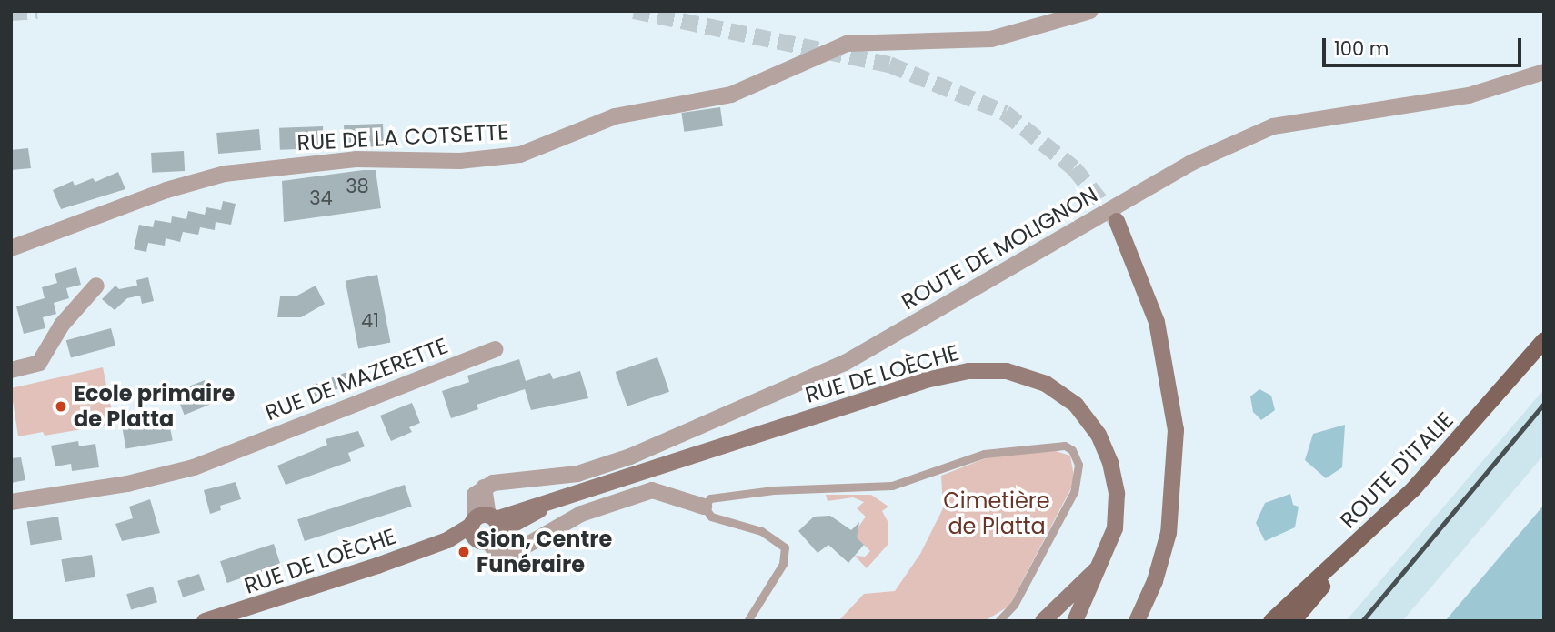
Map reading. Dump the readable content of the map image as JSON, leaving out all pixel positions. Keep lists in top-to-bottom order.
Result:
{
  "streets": {
    "main road": ["ROUTE D'ITALIE"],
    "street": [
      "RUE DE LA COTSETTE",
      "ROUTE DE MOLIGNON",
      "RUE DE LOÈCHE",
      "RUE DE MAZERETTE"
    ]
  },
  "crossings": [
    ["ROUTE DE MOLIGNON", "RUE DE LOÈCHE"]
  ],
  "parks": ["Cimetière de Platta"],
  "places": ["Ecole primaire de Platta", "Sion, Centre Funéraire"],
  "house_numbers": ["38", "34", "41"],
  "scale_bar": "100 m"
}
